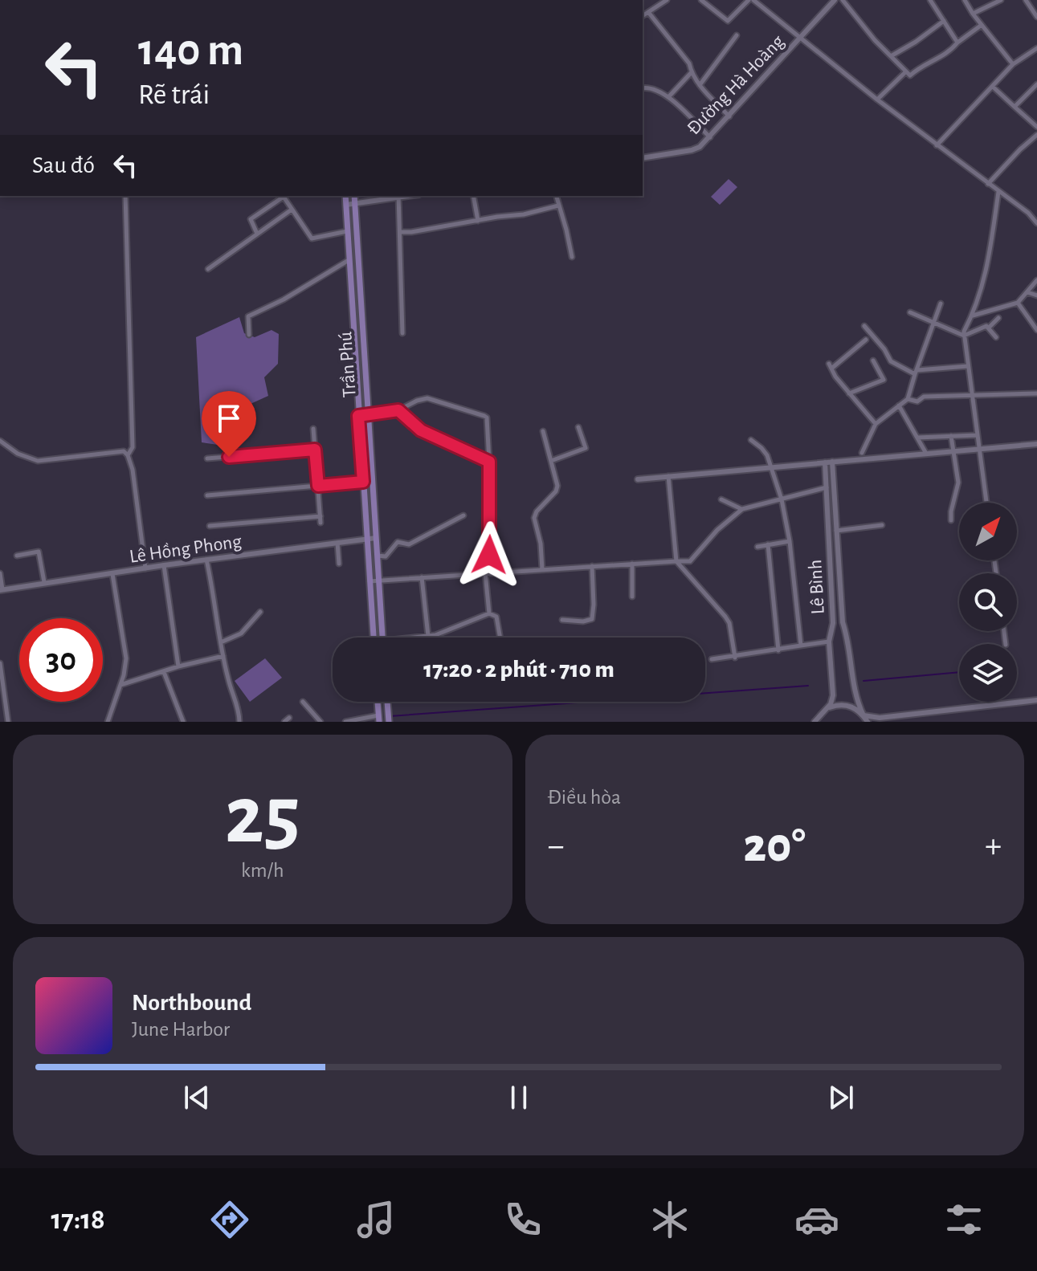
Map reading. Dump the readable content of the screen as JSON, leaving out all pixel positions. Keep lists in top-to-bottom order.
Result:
{
  "streets": {
    "main road": ["Trần Phú"],
    "street": ["Đường Hà Hoàng", "Lê Hồng Phong", "Lê Bình"]
  },
  "crossings": [
    ["Trần Phú", "Lê Hồng Phong"]
  ],
  "north": "top right",
  "page": {
    "turn": ["140 m", "Rẽ trái"],
    "then": "Sau đó",
    "limit": "30",
    "trip": "17:20 · 2 phút · 710 m",
    "tile": [
      ["25", "km/h"],
      "Điều hòa"
    ],
    "heat": ["−", "20°", "+"],
    "song": ["Northbound", "June Harbor"],
    "tabs": "17:18"
  }
}
